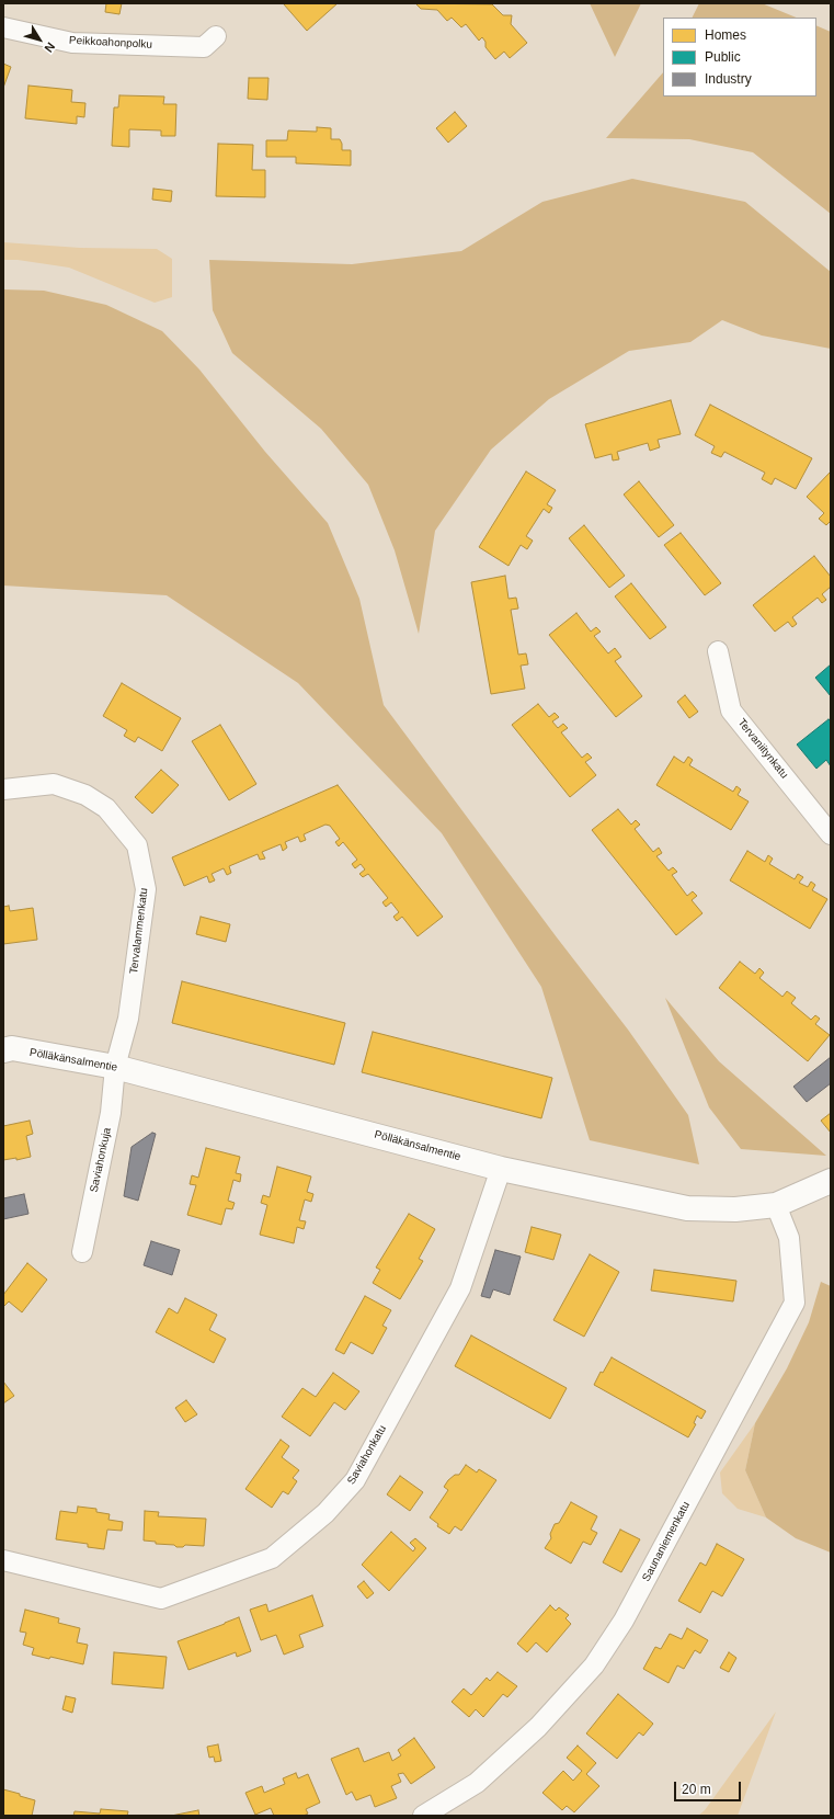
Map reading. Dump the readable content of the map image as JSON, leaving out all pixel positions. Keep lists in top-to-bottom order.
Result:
{
  "streets": {
    "street": [
      "Peikkoahonpolku",
      "Tervaniitynkatu",
      "Tervalammenkatu",
      "Pölläkänsalmentie",
      "Saviahonkuja",
      "Saviahonkatu",
      "Saunaniemenkatu"
    ]
  },
  "crossings": [
    ["Tervalammenkatu", "Pölläkänsalmentie"],
    ["Tervalammenkatu", "Saviahonkuja"],
    ["Pölläkänsalmentie", "Saviahonkuja"],
    ["Pölläkänsalmentie", "Saviahonkatu"],
    ["Pölläkänsalmentie", "Saunaniemenkatu"]
  ],
  "legend": ["Homes", "Public", "Industry"],
  "scale_bar": "20 m",
  "north": "bottom right"
}
